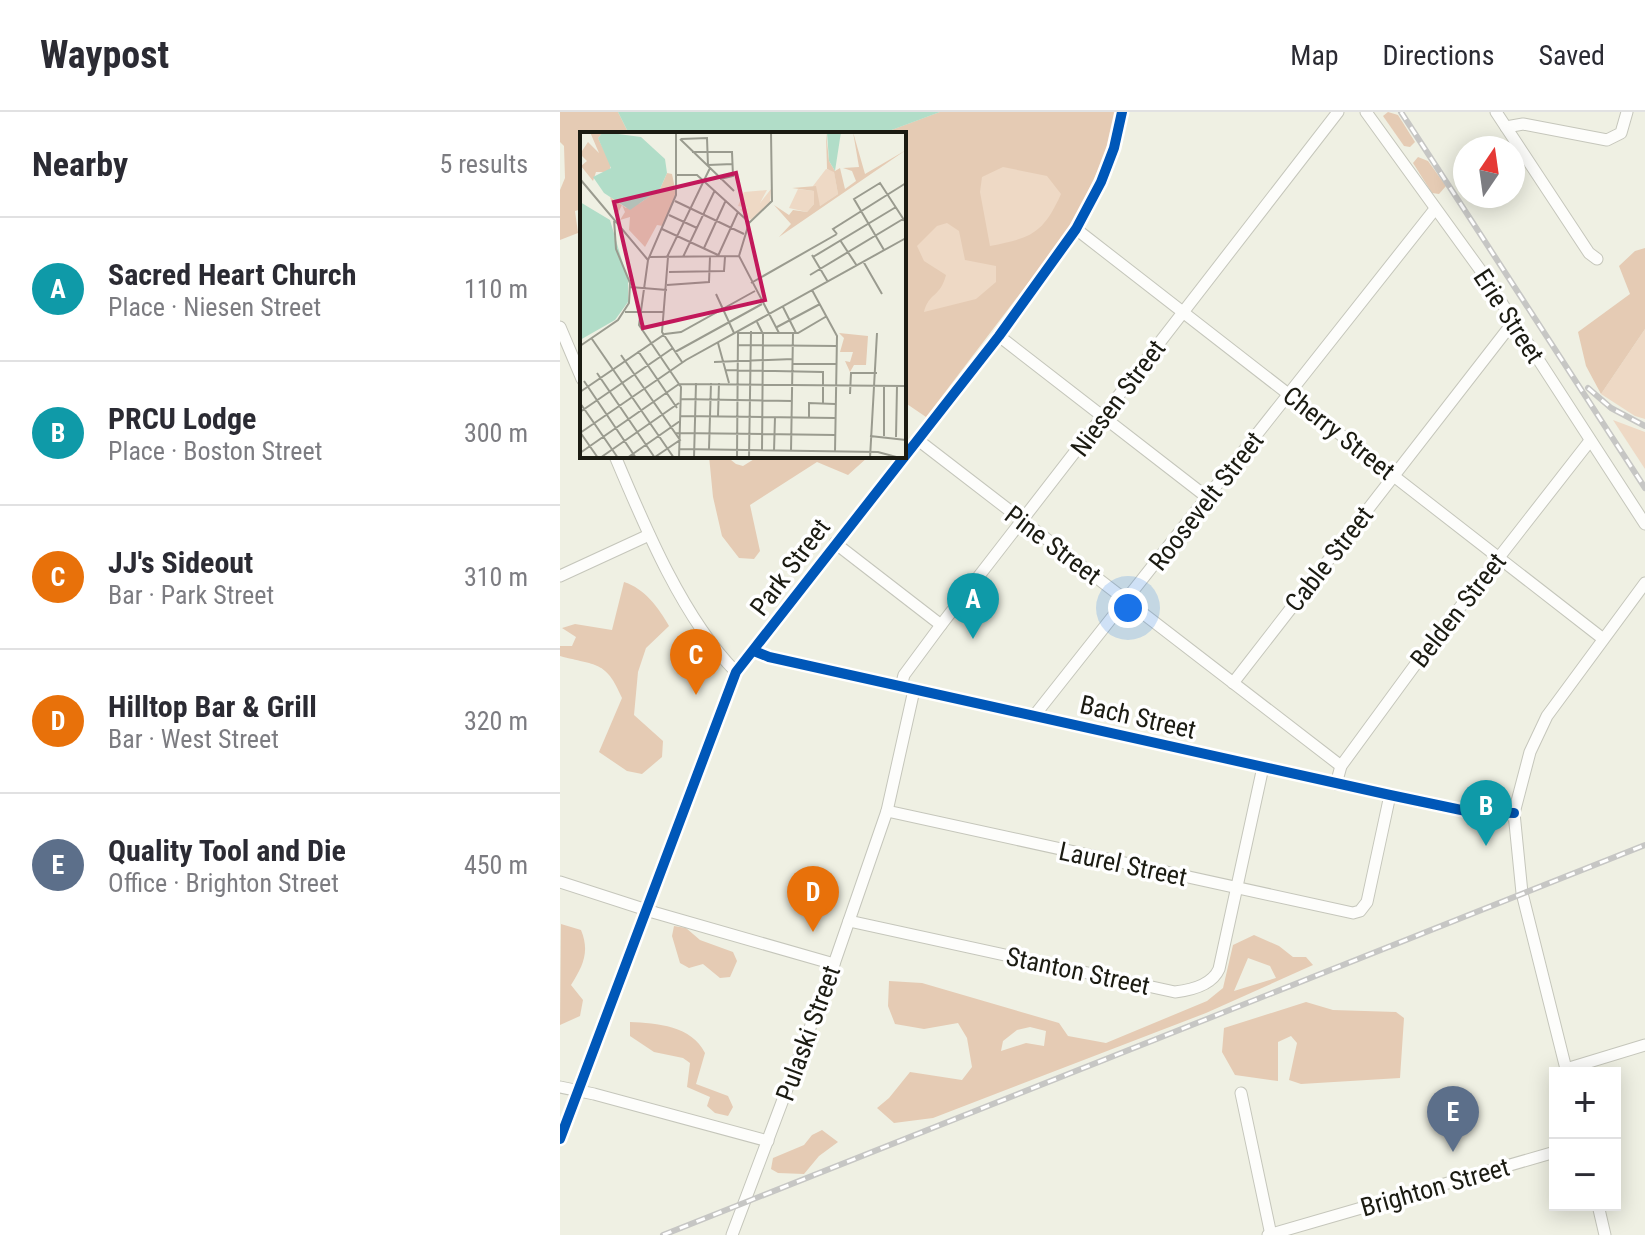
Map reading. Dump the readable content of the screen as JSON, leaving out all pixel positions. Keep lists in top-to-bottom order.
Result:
{
  "streets": {
    "street": [
      "Erie Street",
      "Niesen Street",
      "Cherry Street",
      "Roosevelt Street",
      "Pine Street",
      "Cable Street",
      "Park Street",
      "Belden Street",
      "Bach Street",
      "Laurel Street",
      "Stanton Street",
      "Pulaski Street",
      "Brighton Street"
    ]
  },
  "crossings": [
    ["Erie Street", "Roosevelt Street"],
    ["Erie Street", "Cable Street"],
    ["Erie Street", "Belden Street"],
    ["Niesen Street", "Cherry Street"],
    ["Niesen Street", "Pine Street"],
    ["Niesen Street", "Bach Street"],
    ["Cherry Street", "Roosevelt Street"],
    ["Cherry Street", "Cable Street"],
    ["Cherry Street", "Park Street"],
    ["Cherry Street", "Belden Street"],
    ["Roosevelt Street", "Pine Street"],
    ["Roosevelt Street", "Bach Street"],
    ["Pine Street", "Cable Street"],
    ["Pine Street", "Park Street"],
    ["Pine Street", "Belden Street"],
    ["Park Street", "Bach Street"],
    ["Belden Street", "Bach Street"],
    ["Bach Street", "Laurel Street"],
    ["Bach Street", "Pulaski Street"],
    ["Laurel Street", "Stanton Street"],
    ["Laurel Street", "Pulaski Street"],
    ["Stanton Street", "Pulaski Street"]
  ],
  "north": "top",
  "page": {
    "header": "Waypost",
    "nav": ["Map", "Directions", "Saved"],
    "heading": ["Nearby", "5 results"],
    "list": [
      {
        "mark": "A",
        "name": "Sacred Heart Church",
        "note": "Place · Niesen Street",
        "value": "110 m"
      },
      {
        "mark": "B",
        "name": "PRCU Lodge",
        "note": "Place · Boston Street",
        "value": "300 m"
      },
      {
        "mark": "C",
        "name": "JJ's Sideout",
        "note": "Bar · Park Street",
        "value": "310 m"
      },
      {
        "mark": "D",
        "name": "Hilltop Bar & Grill",
        "note": "Bar · West Street",
        "value": "320 m"
      },
      {
        "mark": "E",
        "name": "Quality Tool and Die",
        "note": "Office · Brighton Street",
        "value": "450 m"
      }
    ],
    "pins": [
      "A",
      "C",
      "B",
      "D",
      "E"
    ],
    "map_buttons": ["+", "−"]
  }
}
